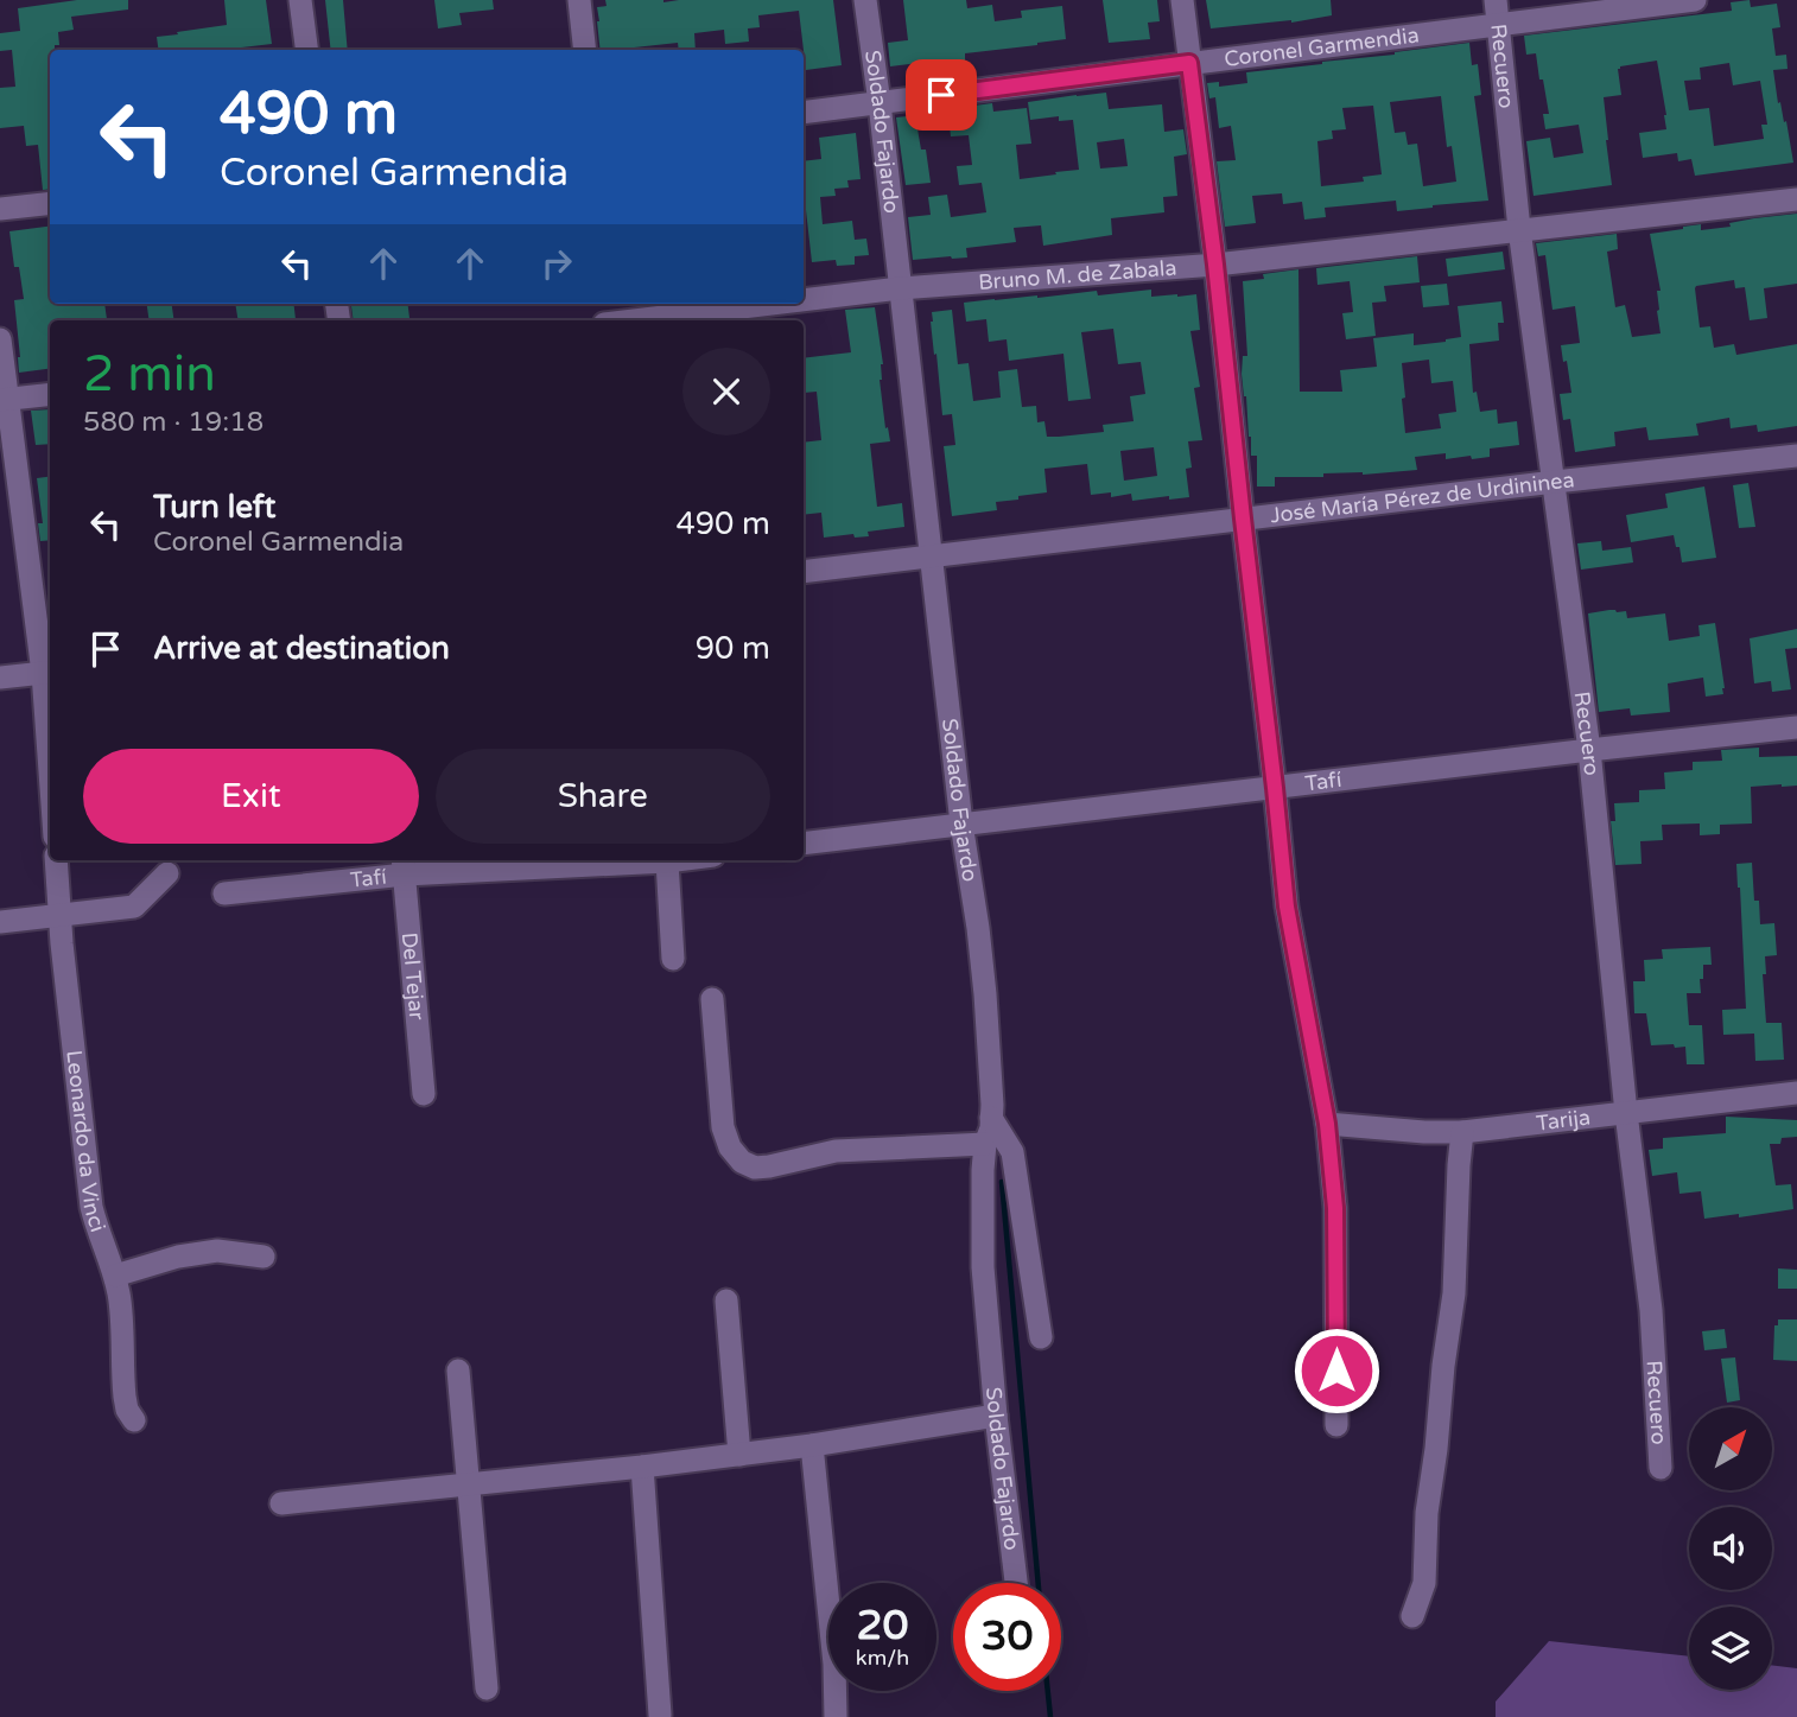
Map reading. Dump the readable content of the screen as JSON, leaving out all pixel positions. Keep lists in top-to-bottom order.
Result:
{
  "streets": {
    "street": [
      "Coronel Garmendia",
      "Recuero",
      "Soldado Fajardo",
      "Bruno M. de Zabala",
      "José María Pérez de Urdininea",
      "Tafí",
      "Del Tejar",
      "Tarija",
      "Leonardo da Vinci"
    ]
  },
  "crossings": [
    ["Coronel Garmendia", "Recuero"],
    ["Coronel Garmendia", "Soldado Fajardo"],
    ["Recuero", "Bruno M. de Zabala"],
    ["Recuero", "José María Pérez de Urdininea"],
    ["Recuero", "Tafí"],
    ["Recuero", "Tarija"],
    ["Soldado Fajardo", "Bruno M. de Zabala"],
    ["Soldado Fajardo", "José María Pérez de Urdininea"],
    ["Soldado Fajardo", "Tafí"],
    ["Tafí", "Del Tejar"]
  ],
  "north": "top right",
  "page": {
    "turn": ["490 m", "Coronel Garmendia"],
    "heading": ["2 min", "580 m · 19:18"],
    "list": [
      {
        "name": "Turn left",
        "note": "Coronel Garmendia",
        "value": "490 m"
      },
      {
        "name": "Arrive at destination",
        "value": "90 m"
      }
    ],
    "buttons": ["Exit", "Share"],
    "speed": "20 km/h",
    "limit": "30"
  }
}
